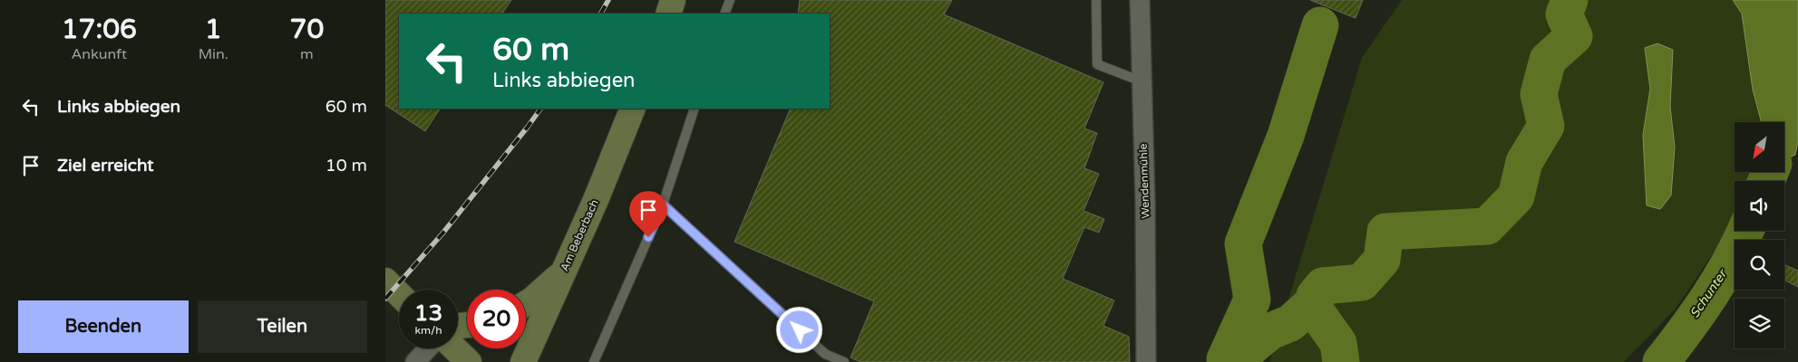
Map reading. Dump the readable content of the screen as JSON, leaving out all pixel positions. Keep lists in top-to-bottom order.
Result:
{
  "streets": {
    "main road": ["Am Beberbach"],
    "street": ["Wendenmühle"]
  },
  "water": ["Schunter"],
  "north": "bottom left",
  "page": {
    "eta": [
      "17:06",
      "Ankunft",
      "1",
      "Min.",
      "70",
      "m"
    ],
    "turn": ["60 m", "Links abbiegen"],
    "list": [
      {
        "name": "Links abbiegen",
        "value": "60 m"
      },
      {
        "name": "Ziel erreicht",
        "value": "10 m"
      }
    ],
    "speed": "13 km/h",
    "limit": "20",
    "buttons": ["Beenden", "Teilen"]
  }
}
